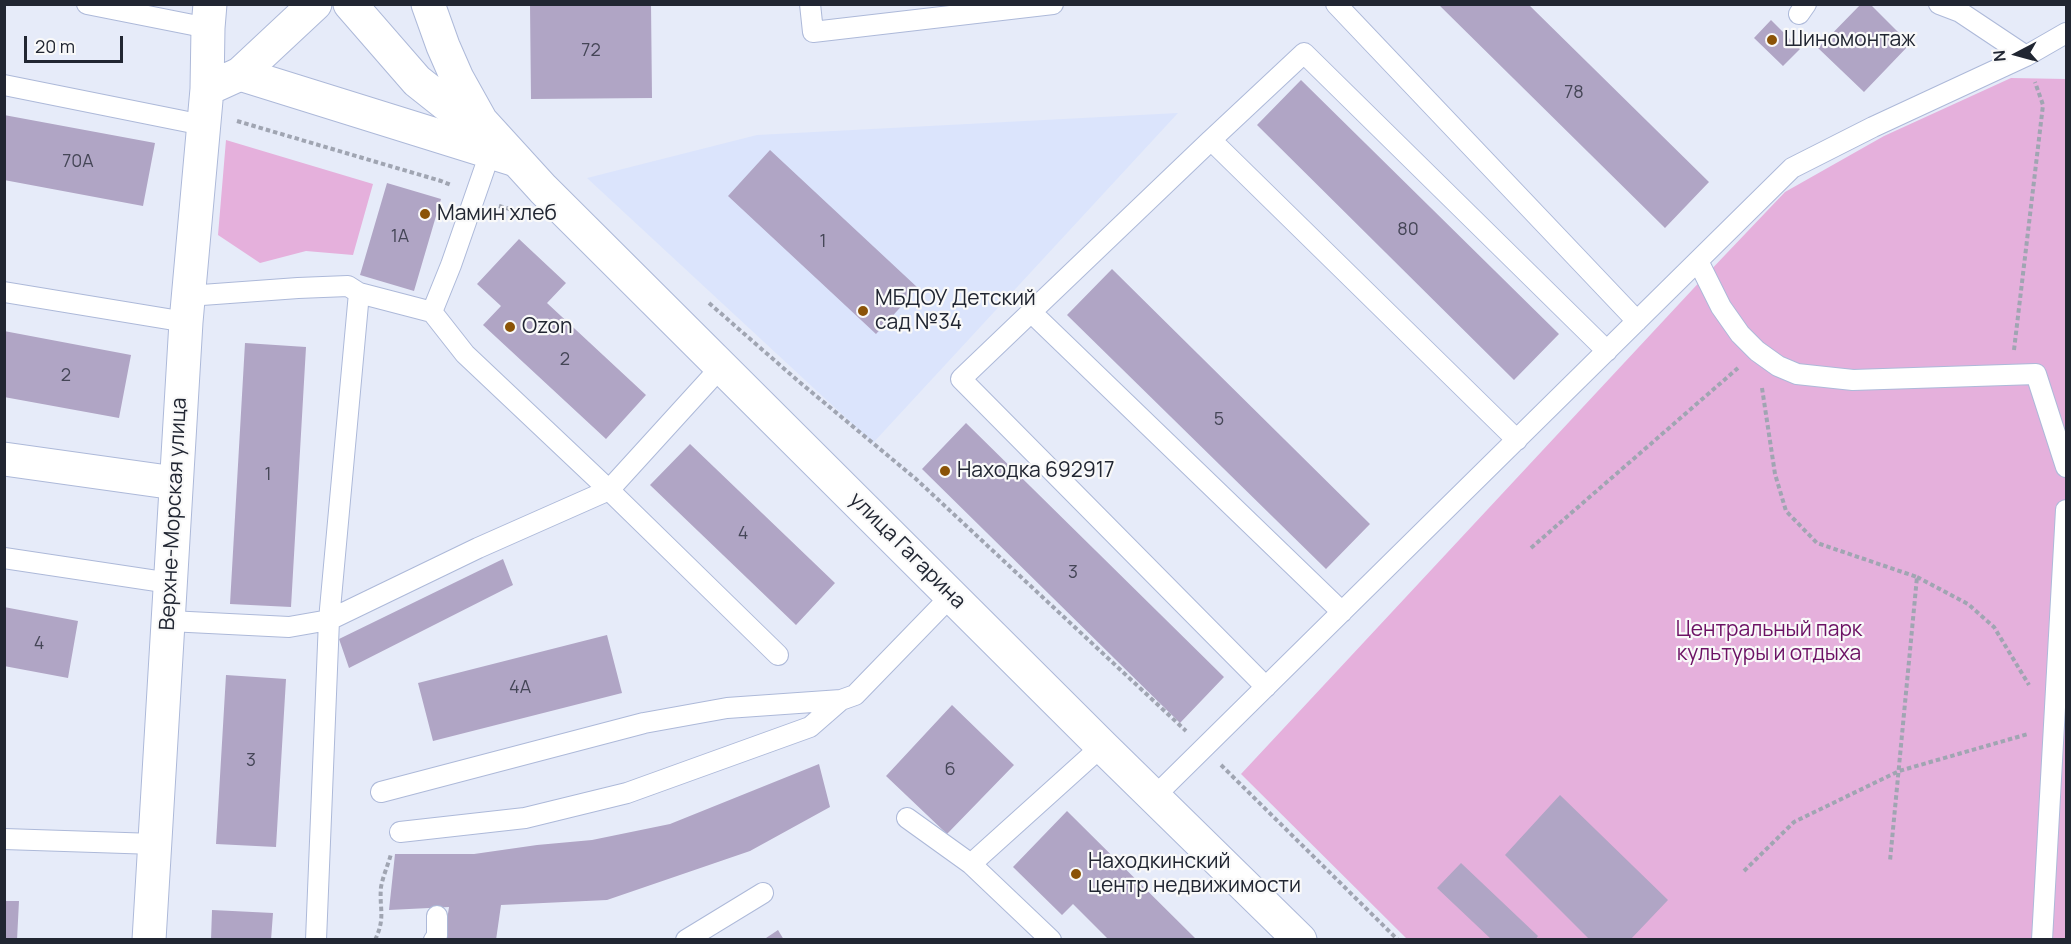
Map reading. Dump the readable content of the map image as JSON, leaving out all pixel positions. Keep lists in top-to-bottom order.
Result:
{
  "streets": {
    "main road": ["Верхне-Морская улица", "улица Гагарина"]
  },
  "parks": ["Центральный парк культуры и отдыха"],
  "places": [
    "Шиномонтаж",
    "Мамин хлеб",
    "МБДОУ Детский сад №34",
    "Ozon",
    "Находка 692917",
    "Находкинский центр недвижимости"
  ],
  "house_numbers": [
    "72",
    "78",
    "70А",
    "80",
    "1А",
    "1",
    "2",
    "2",
    "5",
    "1",
    "4",
    "3",
    "4",
    "4А",
    "3",
    "6"
  ],
  "scale_bar": "20 m",
  "north": "left"
}
